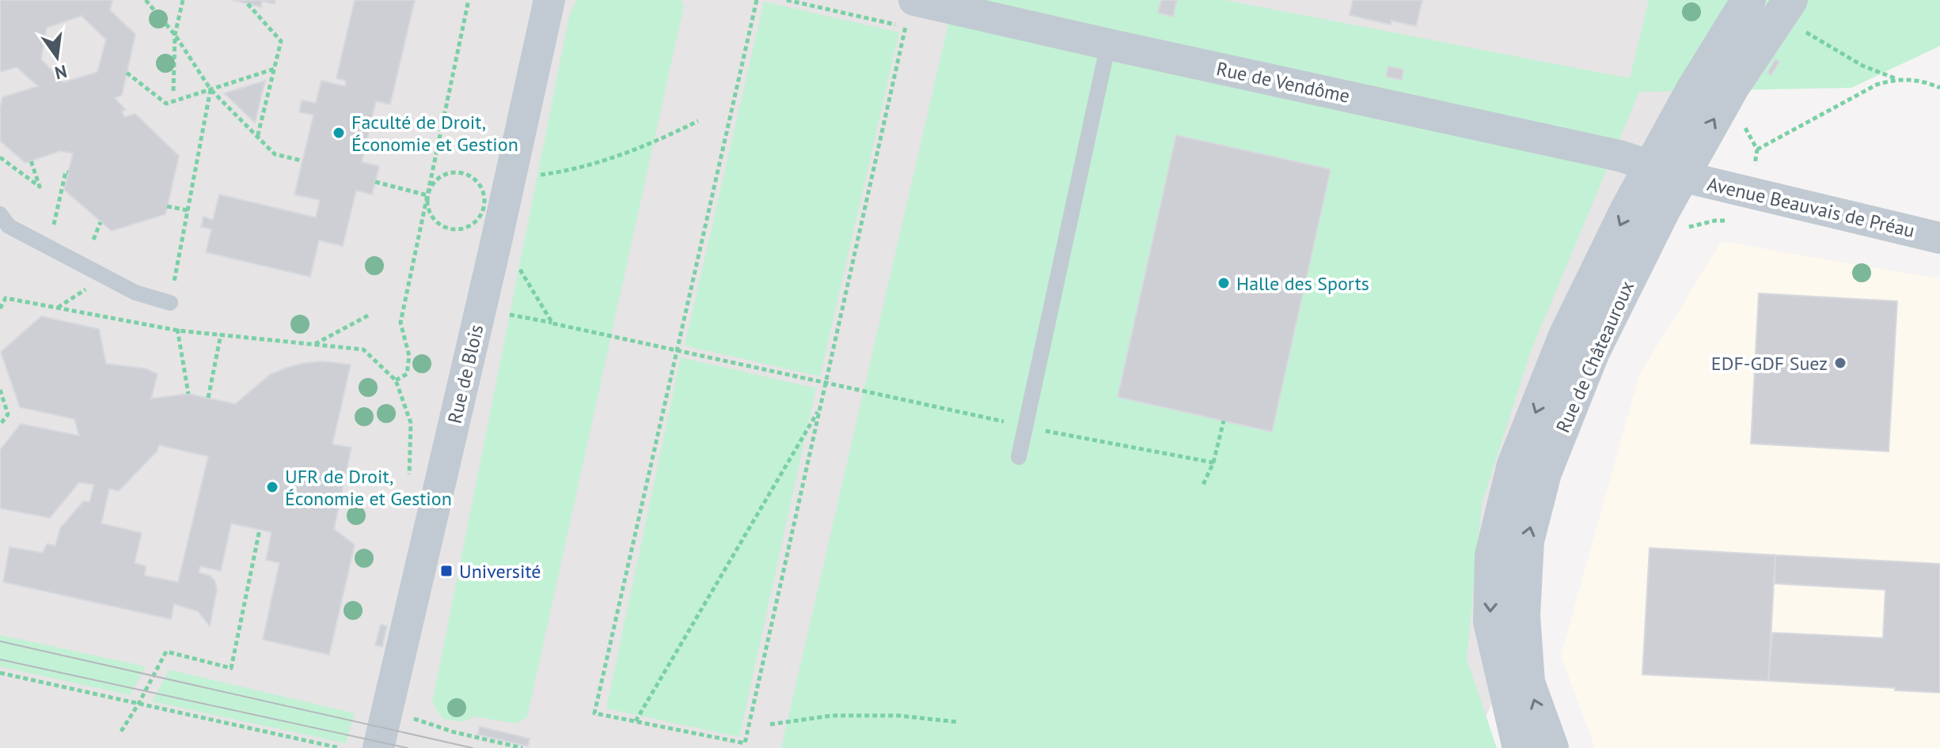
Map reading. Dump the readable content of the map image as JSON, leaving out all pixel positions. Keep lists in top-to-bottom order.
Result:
{
  "streets": {
    "street": [
      "Rue de Vendôme",
      "Avenue Beauvais de Préau",
      "Rue de Châteauroux",
      "Rue de Blois"
    ]
  },
  "crossings": [
    ["Rue de Vendôme", "Avenue Beauvais de Préau"],
    ["Rue de Vendôme", "Rue de Châteauroux"],
    ["Avenue Beauvais de Préau", "Rue de Châteauroux"]
  ],
  "places": {
    "other": [
      "Faculté de Droit, Économie et Gestion",
      "Halle des Sports",
      "EDF-GDF Suez",
      "UFR de Droit, Économie et Gestion"
    ],
    "transit": ["Université"]
  },
  "north": "bottom"
}
